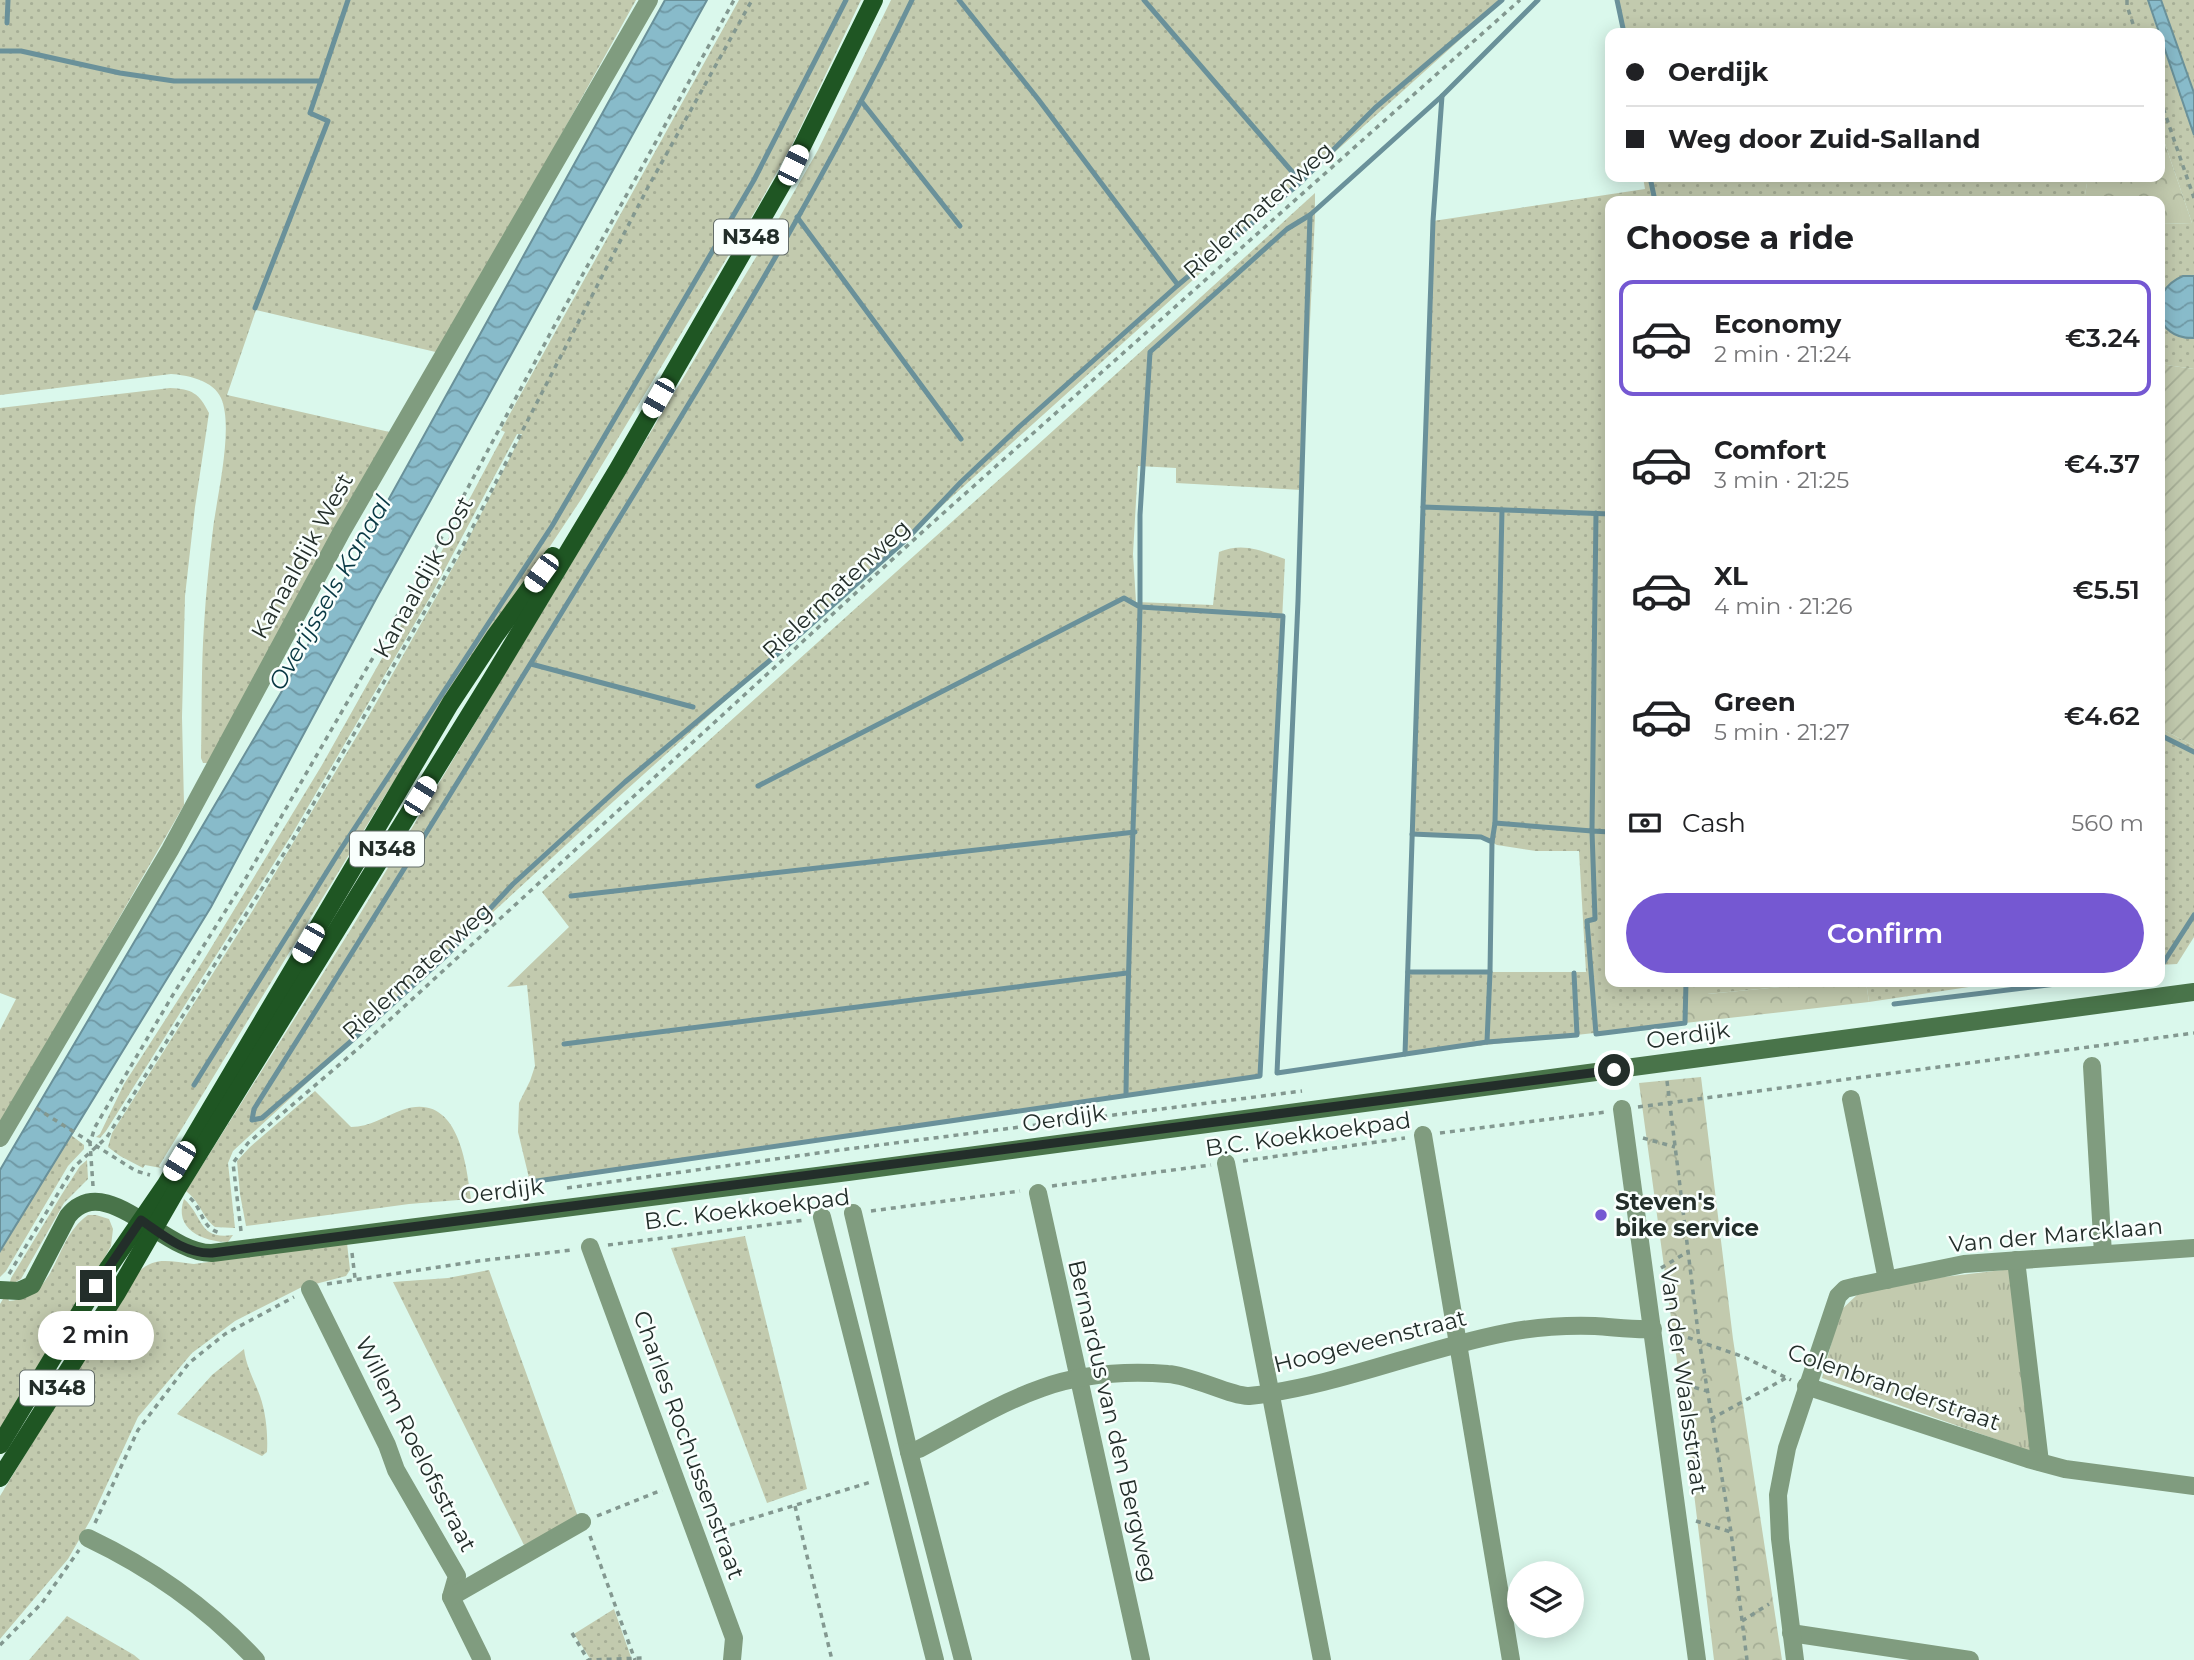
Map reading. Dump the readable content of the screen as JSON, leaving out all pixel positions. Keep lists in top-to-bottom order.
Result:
{
  "streets": {
    "main road": ["N348"],
    "street": [
      "Kanaaldijk West",
      "Oerdijk",
      "Van der Marcklaan",
      "Hoogeveenstraat",
      "Van der Waalsstraat",
      "Colenbranderstraat",
      "Bernardus van den Bergweg",
      "Willem Roelofsstraat",
      "Charles Rochussenstraat"
    ],
    "path": ["Rielermatenweg", "Kanaaldijk Oost", "B.C. Koekkoekpad"]
  },
  "crossings": [
    ["N348", "Oerdijk"],
    ["B.C. Koekkoekpad", "Van der Waalsstraat"],
    ["B.C. Koekkoekpad", "Bernardus van den Bergweg"],
    ["B.C. Koekkoekpad", "Willem Roelofsstraat"],
    ["B.C. Koekkoekpad", "Charles Rochussenstraat"],
    ["Van der Marcklaan", "Colenbranderstraat"],
    ["Hoogeveenstraat", "Van der Waalsstraat"],
    ["Hoogeveenstraat", "Colenbranderstraat"],
    ["Hoogeveenstraat", "Bernardus van den Bergweg"],
    ["Van der Waalsstraat", "Colenbranderstraat"]
  ],
  "water": ["Overijssels Kanaal"],
  "places": ["Steven's bike service"],
  "page": {
    "banner": ["Oerdijk", "Weg door Zuid-Salland"],
    "heading": "Choose a ride",
    "list": [
      {
        "name": "Economy",
        "note": "2 min · 21:24",
        "value": "€3.24"
      },
      {
        "name": "Comfort",
        "note": "3 min · 21:25",
        "value": "€4.37"
      },
      {
        "name": "XL",
        "note": "4 min · 21:26",
        "value": "€5.51"
      },
      {
        "name": "Green",
        "note": "5 min · 21:27",
        "value": "€4.62"
      }
    ],
    "pay": ["Cash", "560 m"],
    "buttons": "Confirm",
    "bubble": "2 min"
  }
}
